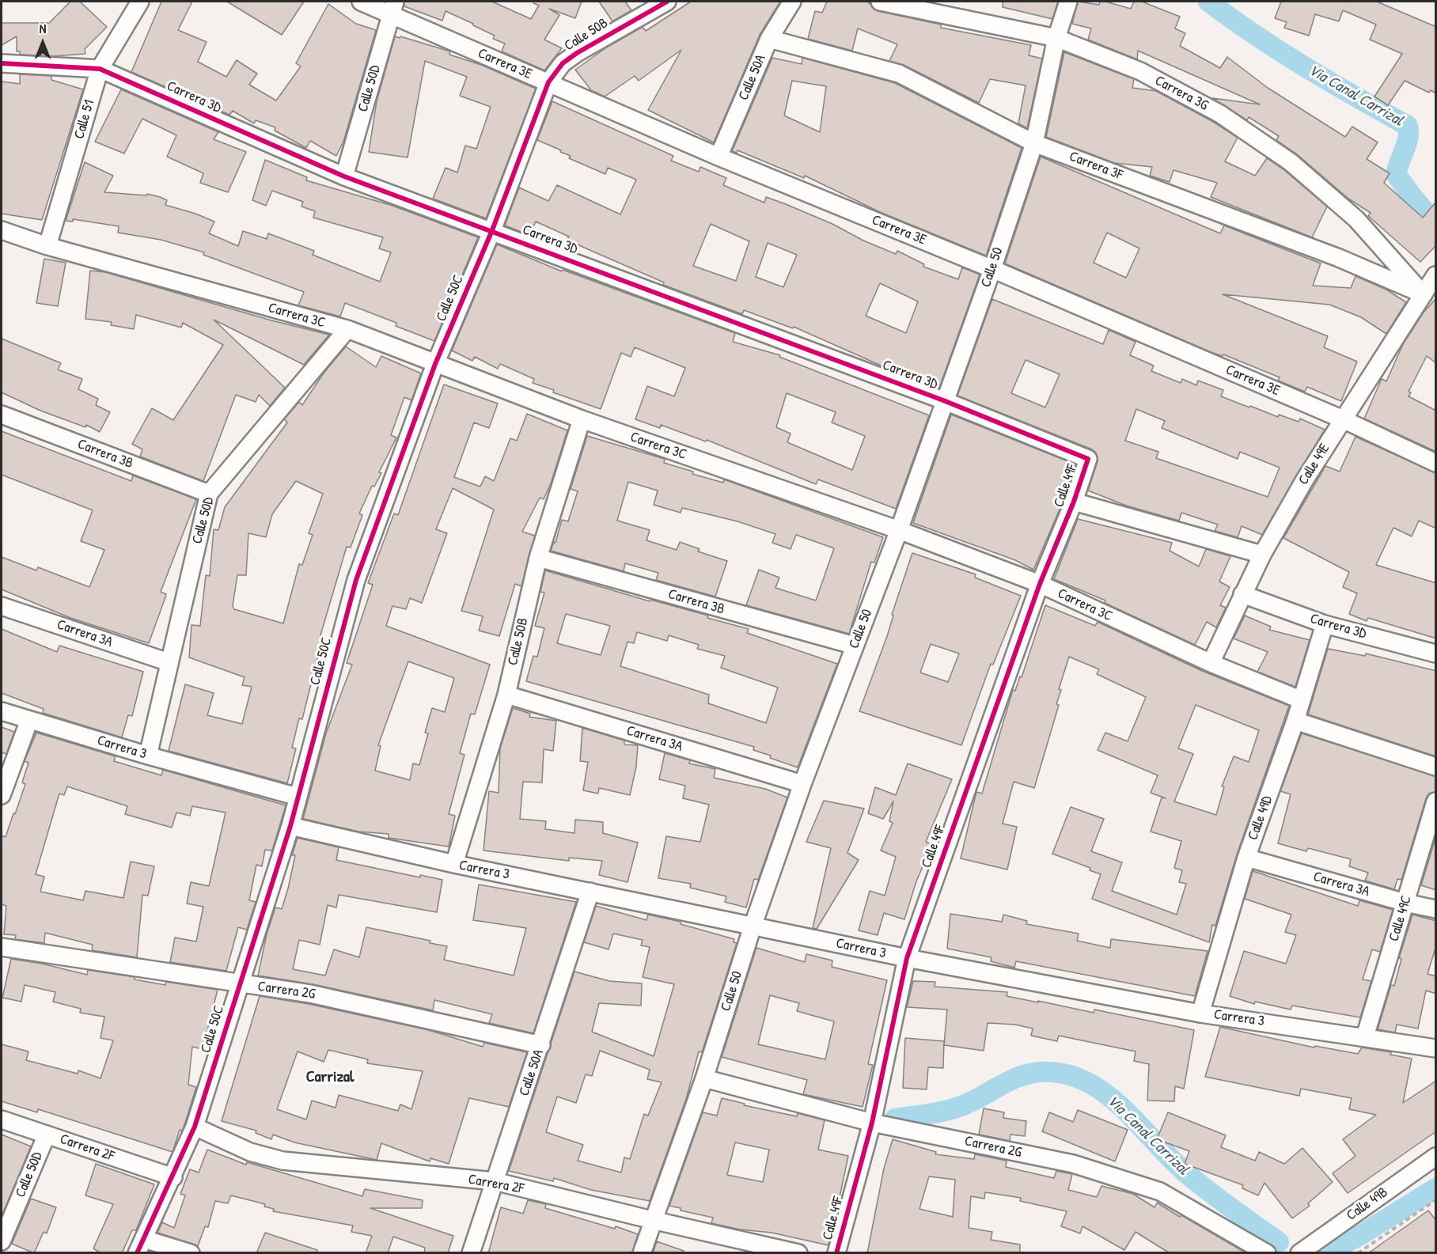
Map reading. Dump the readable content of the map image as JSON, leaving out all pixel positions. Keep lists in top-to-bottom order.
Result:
{
  "streets": {
    "street": [
      "Calle 50B",
      "Carrera 3E",
      "Calle 50A",
      "Calle 50D",
      "Carrera 3G",
      "Carrera 3D",
      "Calle 51",
      "Carrera 3F",
      "Calle 50",
      "Calle 50C",
      "Carrera 3C",
      "Carrera 3B",
      "Calle 49E",
      "Calle 49F",
      "Carrera 3A",
      "Carrera 3",
      "Calle 49D",
      "Calle 49C",
      "Carrera 2G",
      "Carrera 2F",
      "Calle 49B"
    ]
  },
  "crossings": [
    ["Calle 50B", "Carrera 3E"],
    ["Calle 50B", "Calle 50C"],
    ["Calle 50B", "Carrera 3C"],
    ["Calle 50B", "Carrera 3B"],
    ["Calle 50B", "Carrera 3A"],
    ["Calle 50B", "Carrera 3"],
    ["Carrera 3E", "Calle 50A"],
    ["Carrera 3E", "Calle 50D"],
    ["Carrera 3E", "Calle 50"],
    ["Carrera 3E", "Calle 50C"],
    ["Carrera 3E", "Calle 49E"],
    ["Calle 50A", "Carrera 3F"],
    ["Calle 50A", "Carrera 3"],
    ["Calle 50A", "Carrera 2G"],
    ["Calle 50A", "Carrera 2F"],
    ["Calle 50D", "Carrera 3D"],
    ["Calle 50D", "Carrera 3C"],
    ["Calle 50D", "Carrera 3B"],
    ["Calle 50D", "Carrera 3A"],
    ["Calle 50D", "Carrera 3"],
    ["Calle 50D", "Carrera 2F"],
    ["Carrera 3G", "Carrera 3F"],
    ["Carrera 3G", "Calle 50"],
    ["Carrera 3G", "Calle 49E"],
    ["Carrera 3D", "Calle 51"],
    ["Carrera 3D", "Calle 50"],
    ["Carrera 3D", "Calle 50C"],
    ["Carrera 3D", "Calle 49E"],
    ["Carrera 3D", "Calle 49F"],
    ["Carrera 3D", "Calle 49D"],
    ["Calle 51", "Carrera 3C"],
    ["Carrera 3F", "Calle 50"],
    ["Carrera 3F", "Calle 49E"],
    ["Calle 50", "Carrera 3C"],
    ["Calle 50", "Carrera 3B"],
    ["Calle 50", "Carrera 3A"],
    ["Calle 50", "Carrera 3"],
    ["Calle 50", "Carrera 2G"],
    ["Calle 50", "Carrera 2F"],
    ["Calle 50C", "Carrera 3C"],
    ["Calle 50C", "Carrera 3"],
    ["Calle 50C", "Carrera 2G"],
    ["Calle 50C", "Carrera 2F"],
    ["Carrera 3C", "Calle 49E"],
    ["Carrera 3C", "Calle 49F"],
    ["Carrera 3C", "Calle 49D"],
    ["Calle 49F", "Carrera 3"],
    ["Calle 49F", "Carrera 2G"],
    ["Carrera 3A", "Calle 49D"],
    ["Carrera 3A", "Calle 49C"],
    ["Carrera 3", "Calle 49D"],
    ["Carrera 3", "Calle 49C"]
  ],
  "districts": ["Carrizal"],
  "water": ["Via Canal Carrizal"],
  "north": "top"
}
